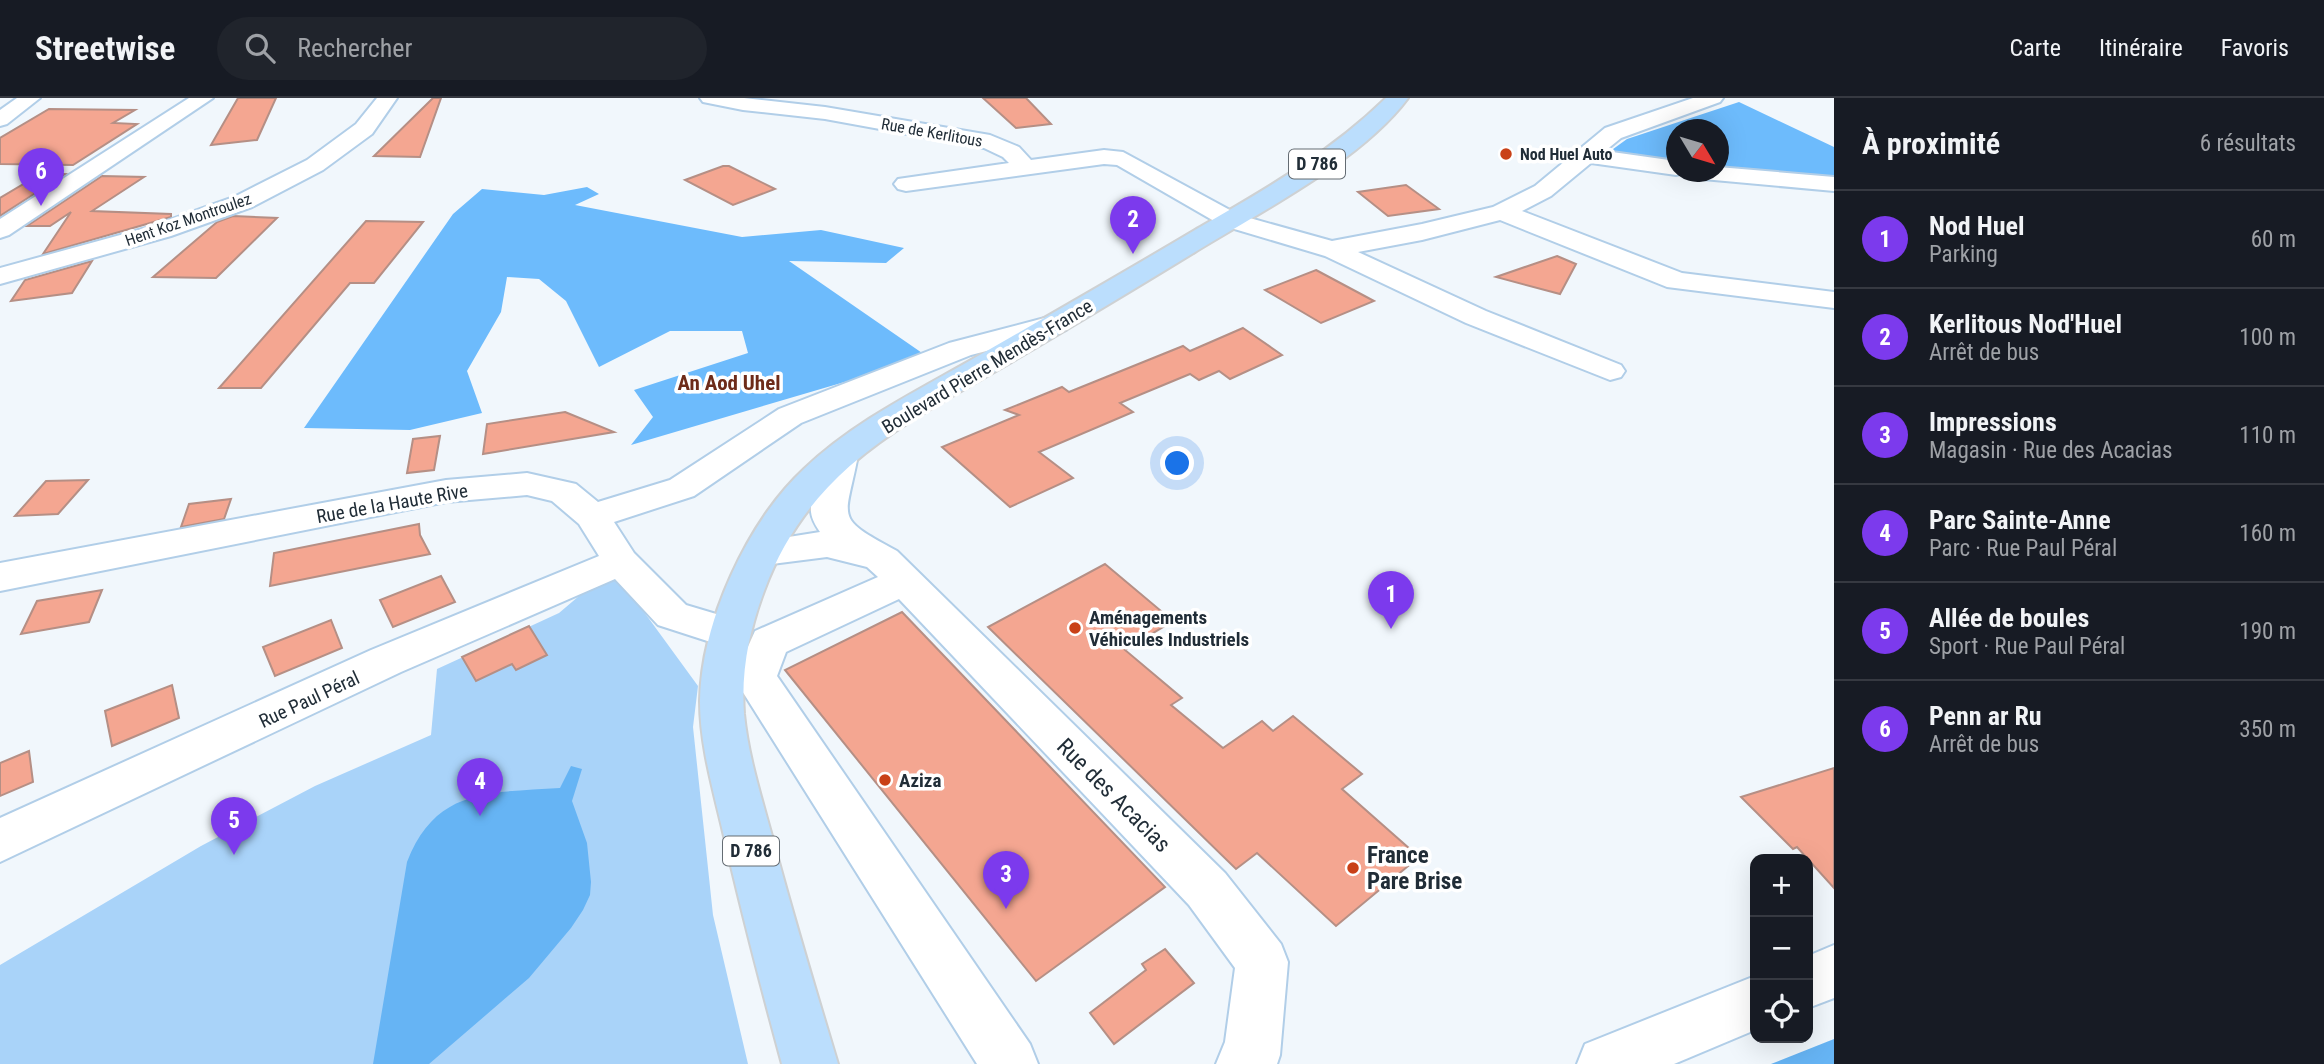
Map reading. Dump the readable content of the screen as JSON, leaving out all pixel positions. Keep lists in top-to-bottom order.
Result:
{
  "streets": {
    "main road": ["D 786", "Boulevard Pierre Mendès-France"],
    "street": [
      "Rue de Kerlitous",
      "Hent Koz Montroulez",
      "Rue de la Haute Rive",
      "Rue Paul Péral",
      "Rue des Acacias"
    ]
  },
  "crossings": [
    ["Boulevard Pierre Mendès-France", "Rue de la Haute Rive"],
    ["Rue de la Haute Rive", "Rue Paul Péral"]
  ],
  "districts": ["An Aod Uhel"],
  "places": [
    "Nod Huel Auto",
    "Aménagements Véhicules Industriels",
    "Aziza",
    "France Pare Brise"
  ],
  "north": "bottom right",
  "page": {
    "header": "Streetwise",
    "search": "Rechercher",
    "nav": ["Carte", "Itinéraire", "Favoris"],
    "heading": ["À proximité", "6 résultats"],
    "pins": [
      "6",
      "2",
      "1",
      "4",
      "5",
      "3"
    ],
    "list": [
      {
        "mark": "1",
        "name": "Nod Huel",
        "note": "Parking",
        "value": "60 m"
      },
      {
        "mark": "2",
        "name": "Kerlitous Nod'Huel",
        "note": "Arrêt de bus",
        "value": "100 m"
      },
      {
        "mark": "3",
        "name": "Impressions",
        "note": "Magasin · Rue des Acacias",
        "value": "110 m"
      },
      {
        "mark": "4",
        "name": "Parc Sainte-Anne",
        "note": "Parc · Rue Paul Péral",
        "value": "160 m"
      },
      {
        "mark": "5",
        "name": "Allée de boules",
        "note": "Sport · Rue Paul Péral",
        "value": "190 m"
      },
      {
        "mark": "6",
        "name": "Penn ar Ru",
        "note": "Arrêt de bus",
        "value": "350 m"
      }
    ],
    "map_buttons": ["+", "−"]
  }
}
